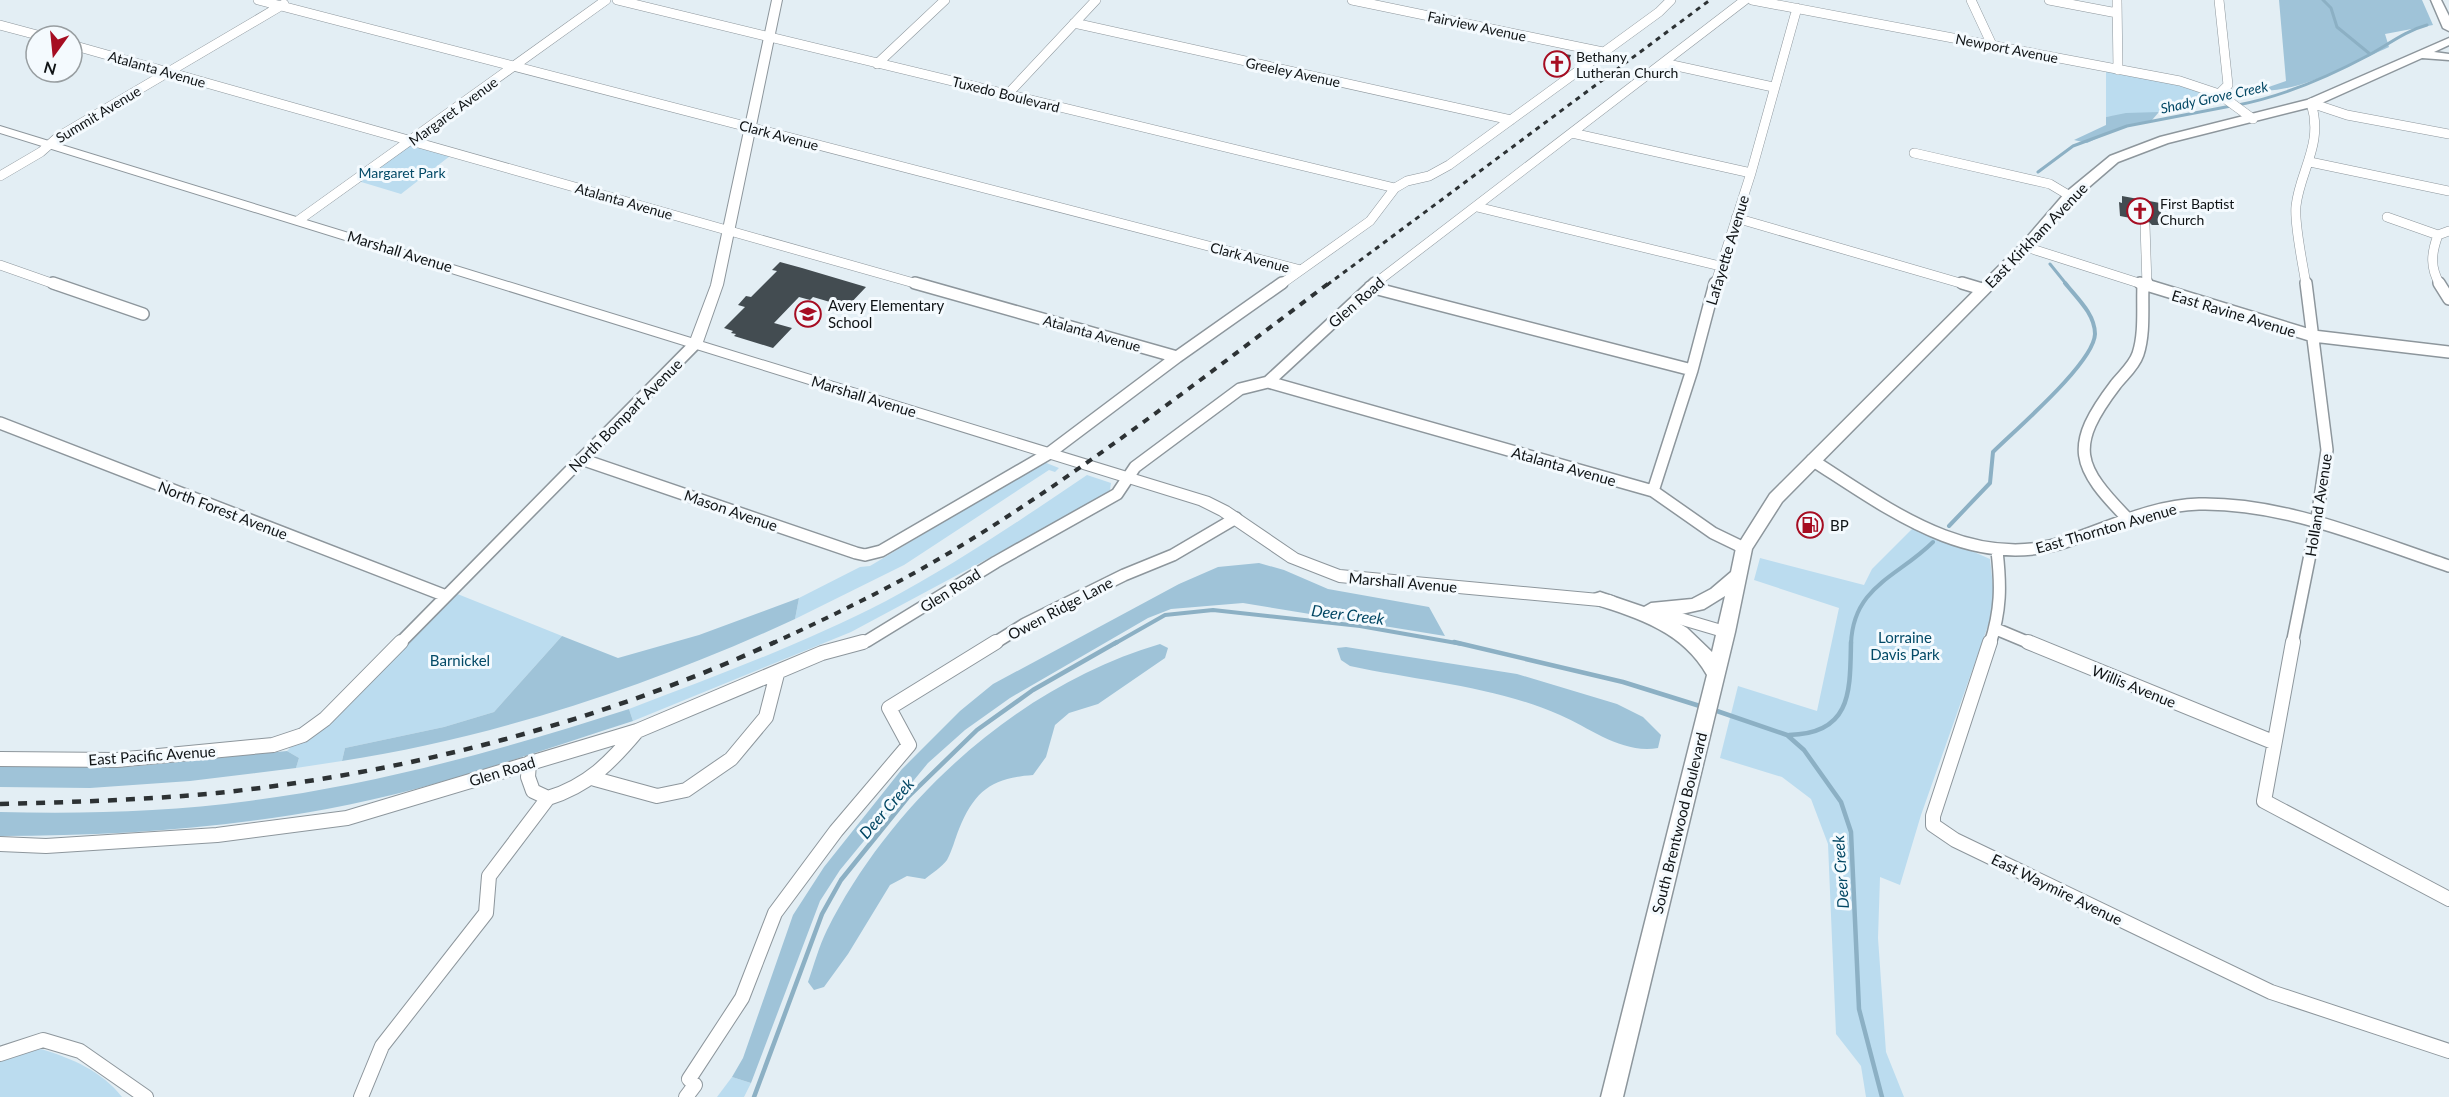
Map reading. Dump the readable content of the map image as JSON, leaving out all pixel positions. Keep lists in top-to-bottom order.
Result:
{
  "streets": {
    "main road": ["East Kirkham Avenue", "South Brentwood Boulevard"],
    "street": [
      "Fairview Avenue",
      "Newport Avenue",
      "Atalanta Avenue",
      "Greeley Avenue",
      "Tuxedo Boulevard",
      "Margaret Avenue",
      "Summit Avenue",
      "Clark Avenue",
      "Lafayette Avenue",
      "Marshall Avenue",
      "Glen Road",
      "East Ravine Avenue",
      "North Bompart Avenue",
      "Holland Avenue",
      "North Forest Avenue",
      "Mason Avenue",
      "East Thornton Avenue",
      "Owen Ridge Lane",
      "Willis Avenue",
      "East Pacific Avenue",
      "East Waymire Avenue"
    ]
  },
  "crossings": [
    ["Newport Avenue", "East Kirkham Avenue"],
    ["Newport Avenue", "Lafayette Avenue"],
    ["Atalanta Avenue", "Margaret Avenue"],
    ["Atalanta Avenue", "Summit Avenue"],
    ["Atalanta Avenue", "East Kirkham Avenue"],
    ["Atalanta Avenue", "Lafayette Avenue"],
    ["Atalanta Avenue", "Glen Road"],
    ["Atalanta Avenue", "North Bompart Avenue"],
    ["Atalanta Avenue", "South Brentwood Boulevard"],
    ["Tuxedo Boulevard", "North Bompart Avenue"],
    ["Margaret Avenue", "Clark Avenue"],
    ["Margaret Avenue", "Marshall Avenue"],
    ["Summit Avenue", "Clark Avenue"],
    ["Summit Avenue", "Marshall Avenue"],
    ["Clark Avenue", "North Bompart Avenue"],
    ["East Kirkham Avenue", "East Ravine Avenue"],
    ["East Kirkham Avenue", "Holland Avenue"],
    ["East Kirkham Avenue", "East Thornton Avenue"],
    ["East Kirkham Avenue", "South Brentwood Boulevard"],
    ["Marshall Avenue", "Glen Road"],
    ["Marshall Avenue", "North Bompart Avenue"],
    ["Marshall Avenue", "Mason Avenue"],
    ["Marshall Avenue", "Owen Ridge Lane"],
    ["Marshall Avenue", "South Brentwood Boulevard"],
    ["East Ravine Avenue", "Holland Avenue"],
    ["North Bompart Avenue", "North Forest Avenue"],
    ["North Bompart Avenue", "Mason Avenue"],
    ["North Bompart Avenue", "East Pacific Avenue"],
    ["Holland Avenue", "East Thornton Avenue"],
    ["Holland Avenue", "Willis Avenue"],
    ["East Thornton Avenue", "East Waymire Avenue"],
    ["Willis Avenue", "East Waymire Avenue"]
  ],
  "water": ["Shady Grove Creek", "Deer Creek"],
  "parks": ["Margaret Park", "Lorraine Davis Park", "Barnickel"],
  "places": {
    "church": ["Bethany Lutheran Church", "First Baptist Church"],
    "school or university": ["Avery Elementary School"],
    "fuel station": ["BP"]
  },
  "north": "bottom"
}
